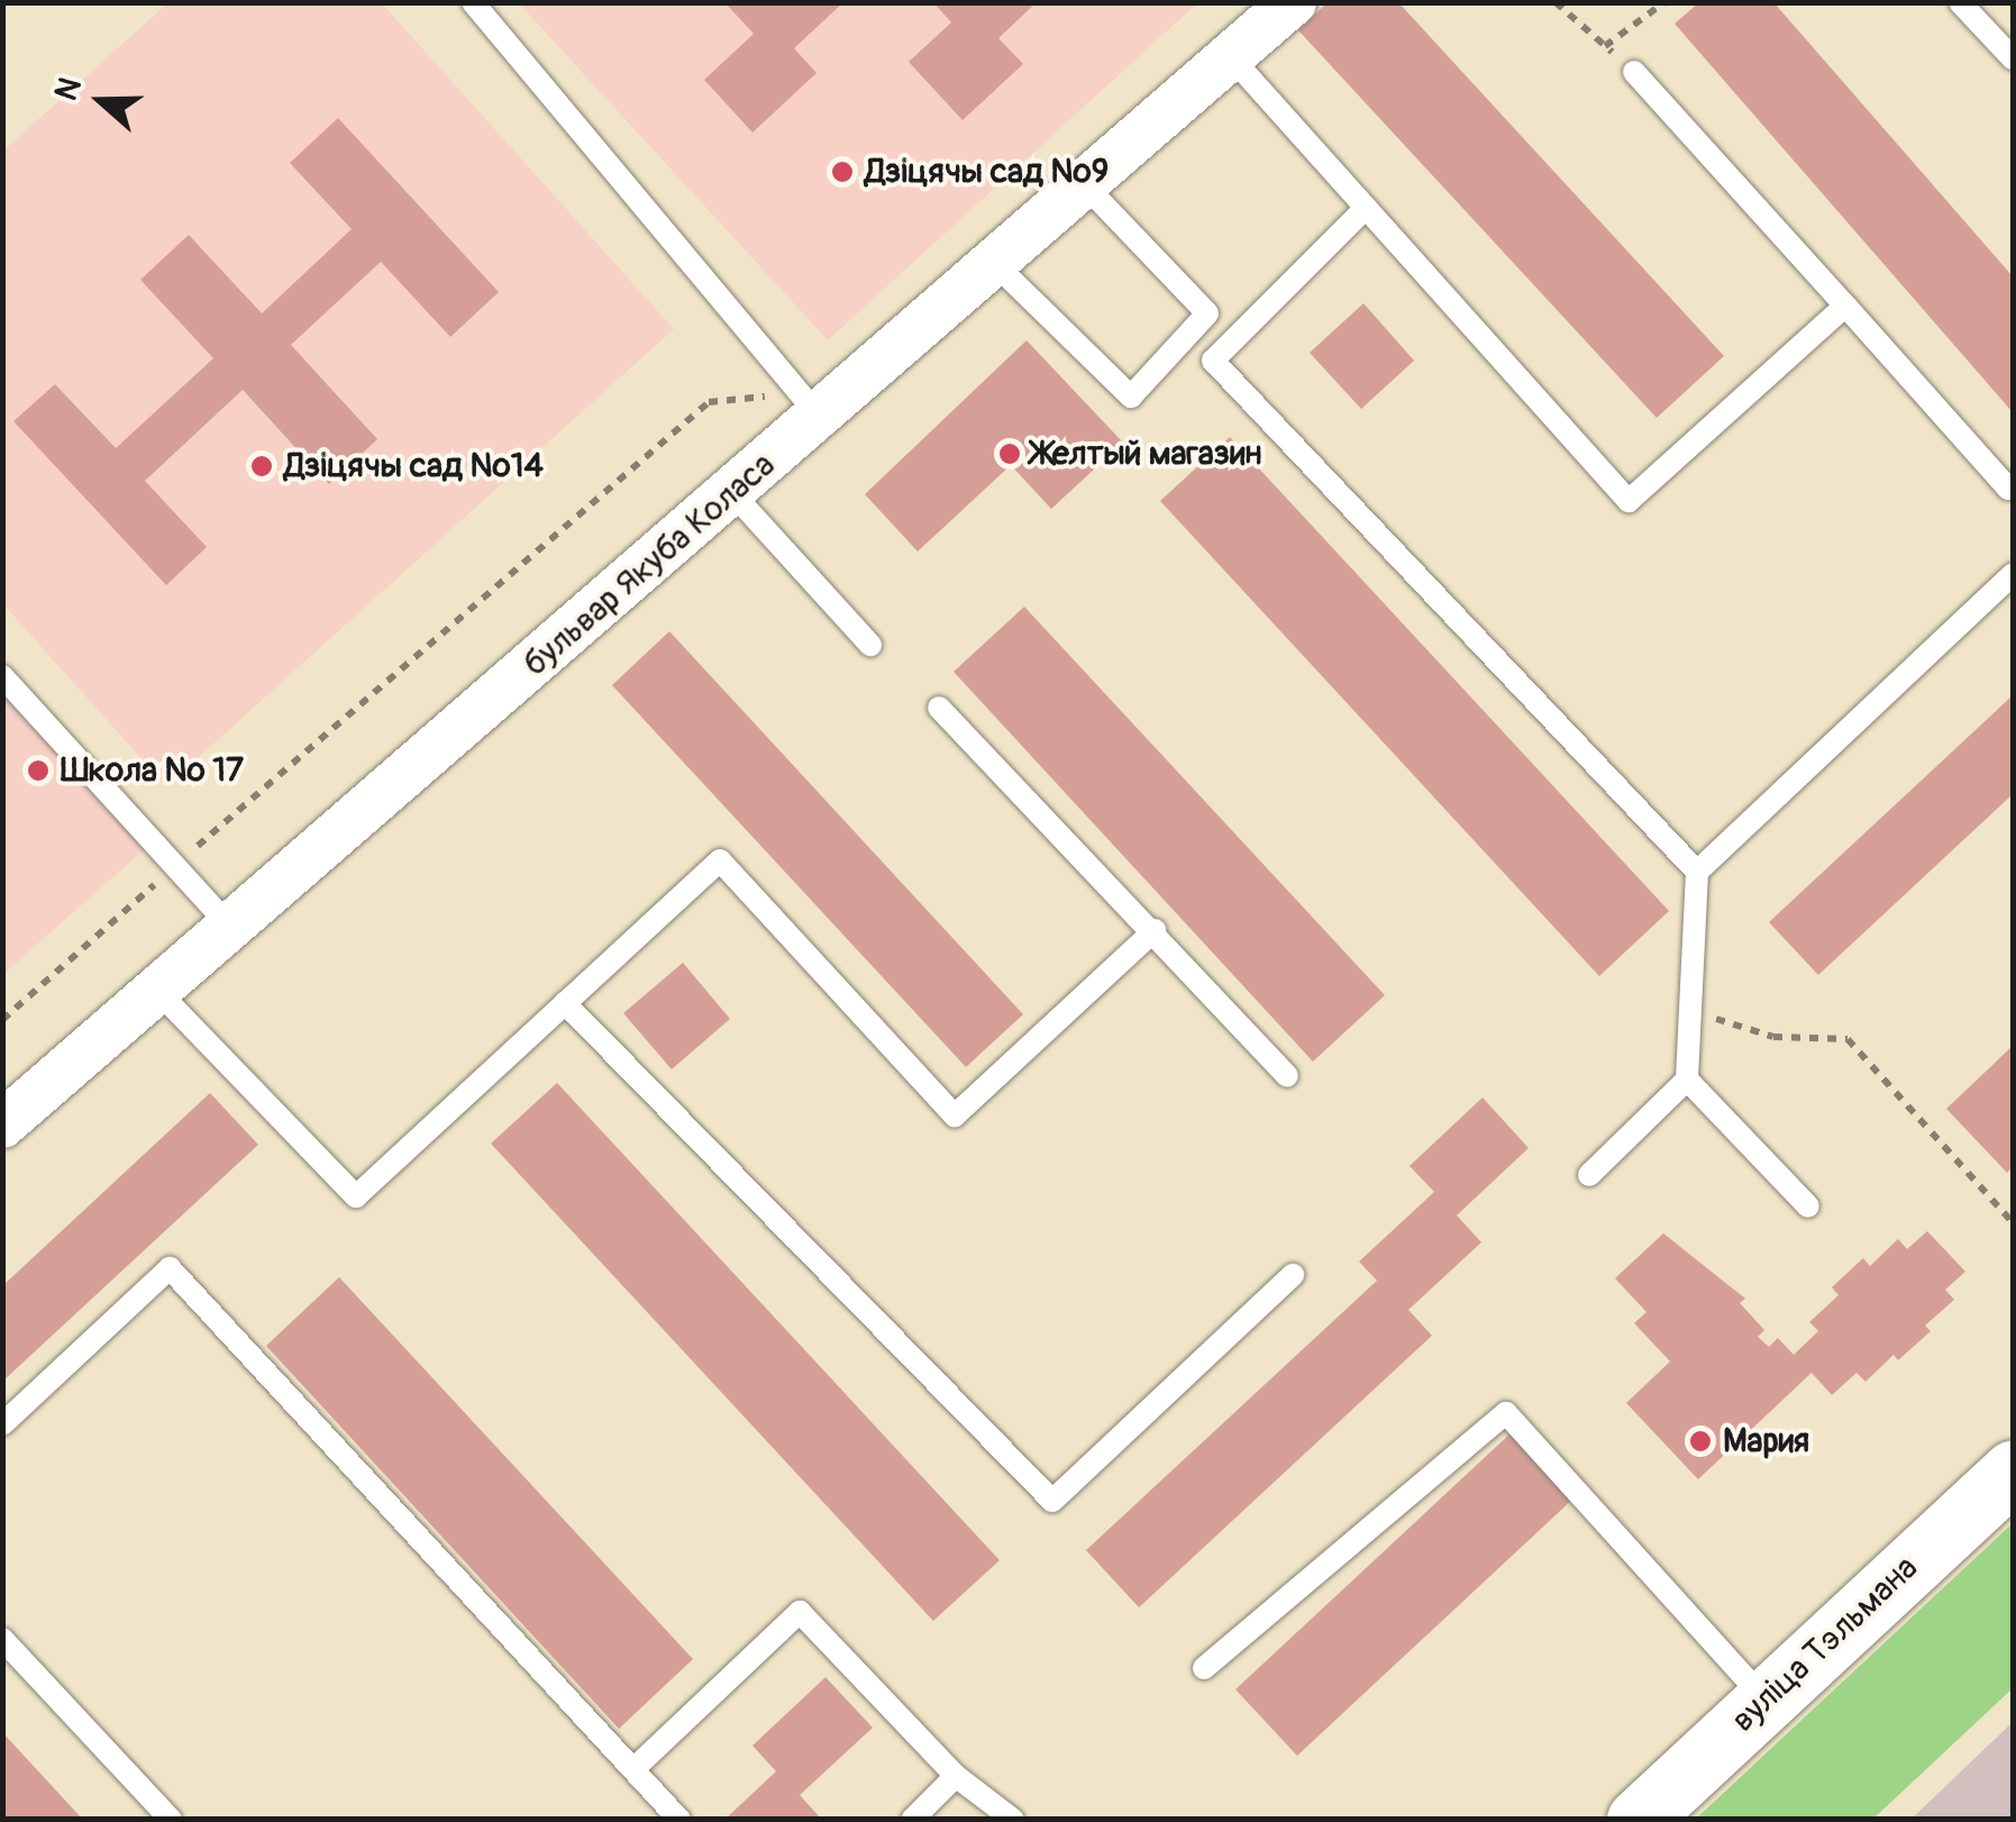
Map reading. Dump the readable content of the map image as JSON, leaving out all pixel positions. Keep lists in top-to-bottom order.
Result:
{
  "streets": {
    "main road": ["вуліца Тэльмана"],
    "street": ["бульвар Якуба Коласа"]
  },
  "places": [
    "Дзіцячы сад №9",
    "Желтый магазин",
    "Дзіцячы сад №14",
    "Школа № 17",
    "Мария"
  ],
  "north": "left"
}
